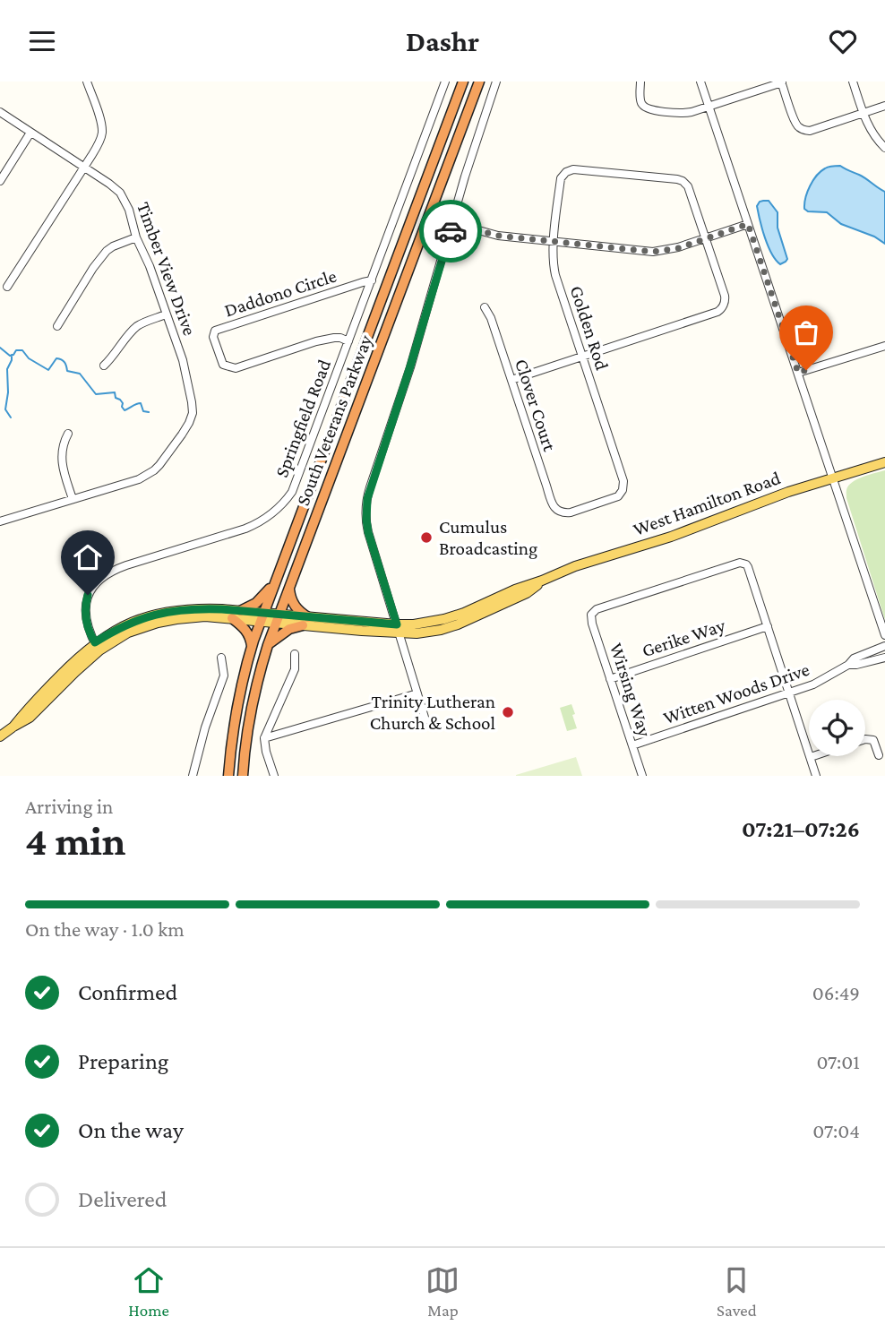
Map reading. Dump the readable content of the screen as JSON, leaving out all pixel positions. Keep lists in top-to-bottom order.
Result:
{
  "streets": {
    "highway": ["South Veterans Parkway"],
    "main road": ["West Hamilton Road"],
    "street": [
      "Timber View Drive",
      "Daddono Circle",
      "Golden Rod",
      "Clover Court",
      "Springfield Road",
      "Gerike Way",
      "Wirsing Way",
      "Witten Woods Drive"
    ]
  },
  "crossings": [
    ["Daddono Circle", "Springfield Road"],
    ["Golden Rod", "Clover Court"],
    ["South Veterans Parkway", "West Hamilton Road"],
    ["Gerike Way", "Wirsing Way"],
    ["Wirsing Way", "Witten Woods Drive"]
  ],
  "places": ["Cumulus Broadcasting", "Trinity Lutheran Church & School"],
  "page": {
    "header": "Dashr",
    "heading": ["4 min", "Arriving in", "07:21–07:26"],
    "bar": "On the way · 1.0 km",
    "list": [
      ["Confirmed", "06:49"],
      ["Preparing", "07:01"],
      ["On the way", "07:04"],
      "Delivered"
    ],
    "tabs": ["Home", "Map", "Saved"]
  }
}
